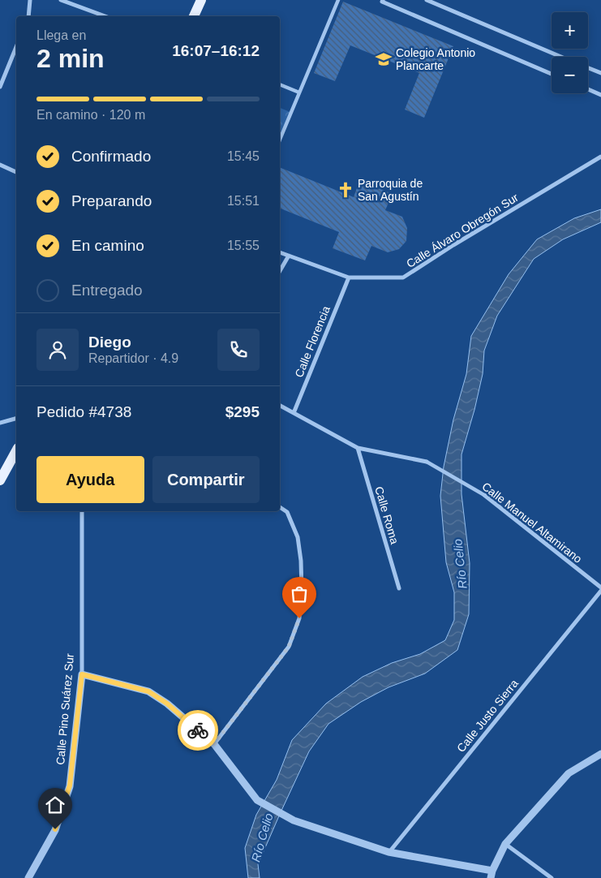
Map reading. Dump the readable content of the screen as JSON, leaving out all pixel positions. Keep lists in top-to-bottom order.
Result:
{
  "streets": {
    "street": [
      "Calle Álvaro Obregón Sur",
      "Calle Florencia",
      "Calle Roma",
      "Calle Manuel Altamirano",
      "Calle Pino Suárez Sur",
      "Calle Justo Sierra"
    ]
  },
  "crossings": [
    ["Calle Álvaro Obregón Sur", "Calle Florencia"],
    ["Calle Florencia", "Calle Manuel Altamirano"],
    ["Calle Roma", "Calle Manuel Altamirano"],
    ["Calle Manuel Altamirano", "Calle Justo Sierra"]
  ],
  "water": ["Río Celio"],
  "places": {
    "school or university": ["Colegio Antonio Plancarte"],
    "church": ["Parroquia de San Agustín"]
  },
  "page": {
    "map_buttons": ["+", "−"],
    "heading": ["2 min", "Llega en", "16:07–16:12"],
    "panel": [
      "Diego",
      "Repartidor · 4.9",
      "Pedido #4738",
      "$295"
    ],
    "bar": "En camino · 120 m",
    "list": [
      ["Confirmado", "15:45"],
      ["Preparando", "15:51"],
      ["En camino", "15:55"],
      "Entregado"
    ],
    "buttons": ["Ayuda", "Compartir"]
  }
}
